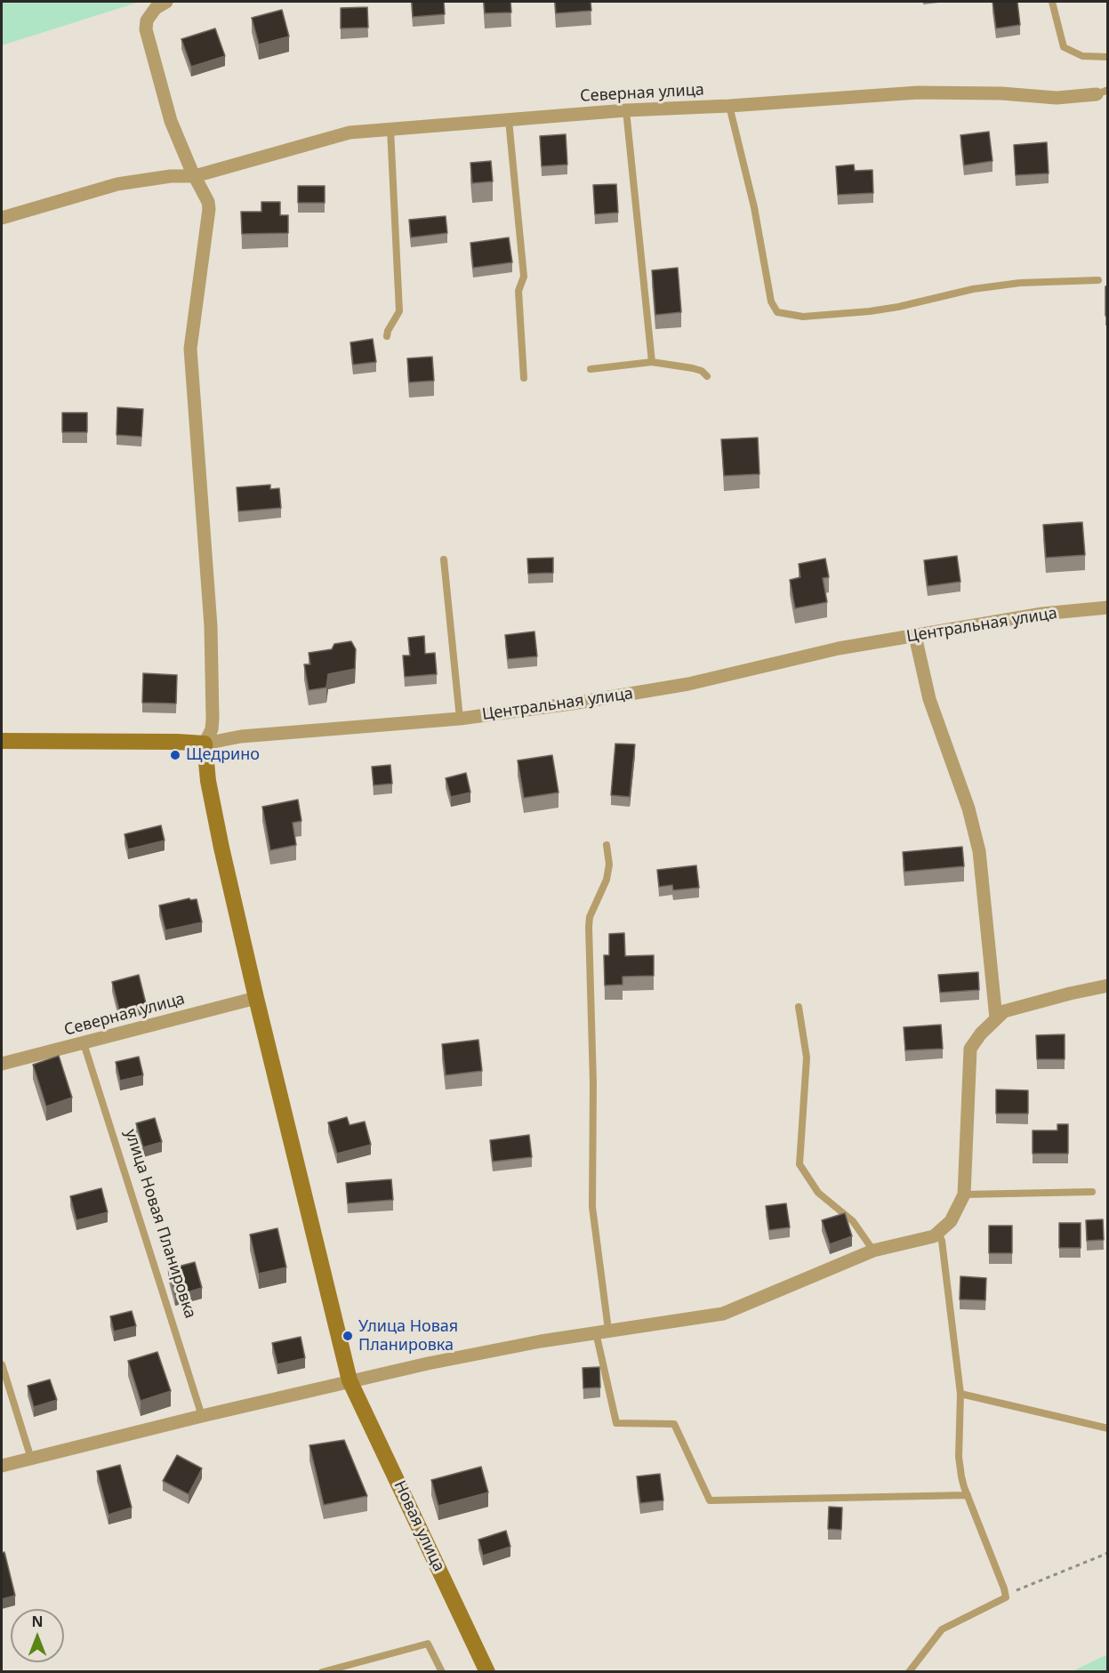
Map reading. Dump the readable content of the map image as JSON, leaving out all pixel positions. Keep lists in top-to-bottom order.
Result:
{
  "streets": {
    "street": ["Северная улица", "Центральная улица", "Новая улица"],
    "lane": ["улица Новая Планировка"]
  },
  "crossings": [
    ["Северная улица", "улица Новая Планировка"],
    ["Северная улица", "Новая улица"],
    ["Центральная улица", "Новая улица"]
  ],
  "places": ["Щедрино", "Улица Новая Планировка"],
  "north": "top"
}
